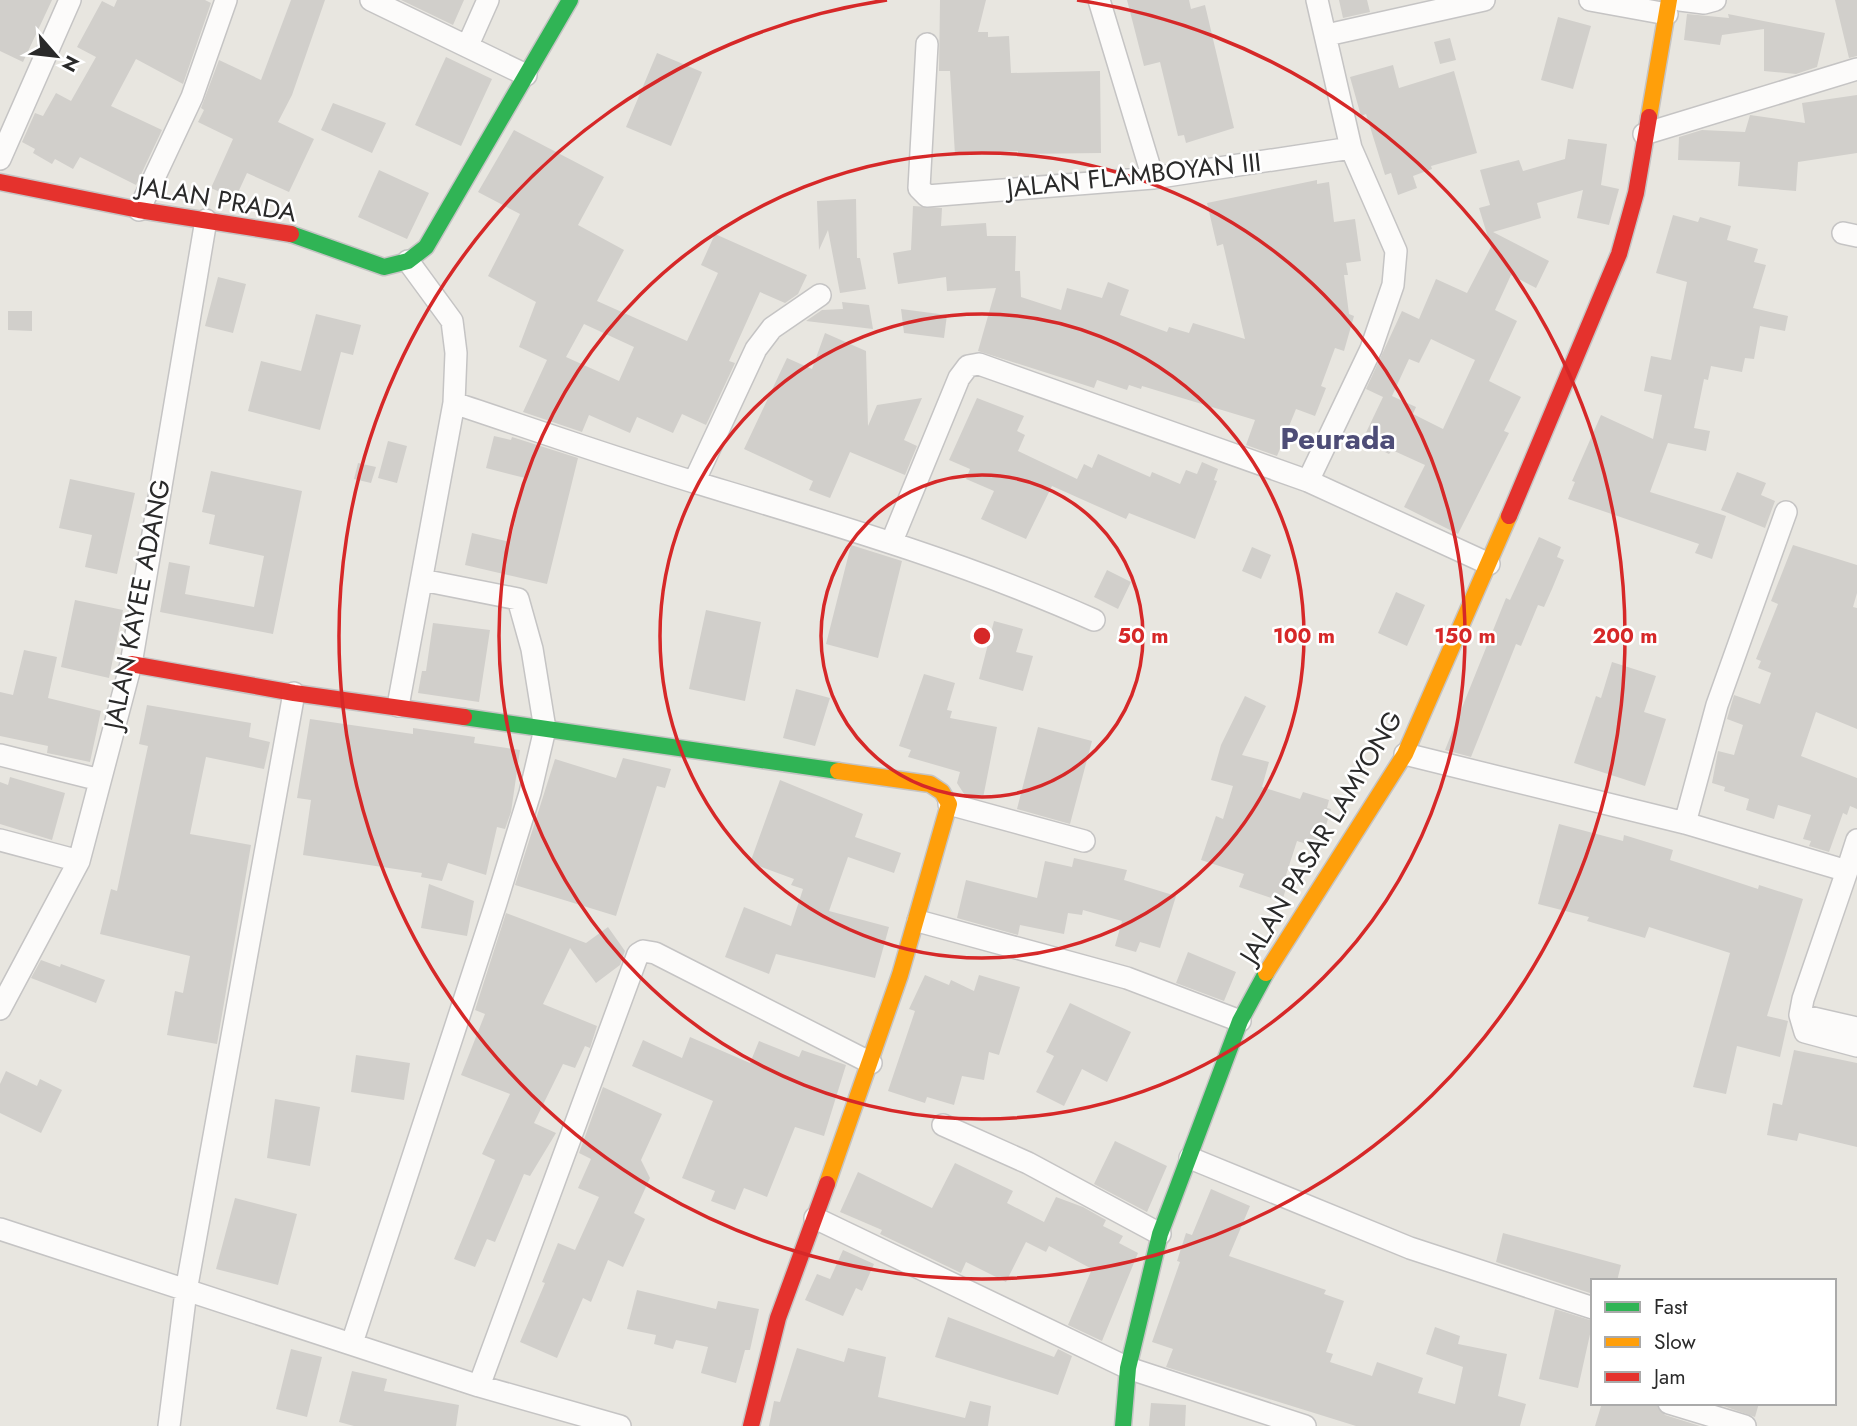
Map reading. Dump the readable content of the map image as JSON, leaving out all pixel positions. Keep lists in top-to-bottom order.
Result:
{
  "streets": {
    "street": [
      "JALAN FLAMBOYAN III",
      "JALAN PRADA",
      "JALAN KAYEE ADANG",
      "JALAN PASAR LAMYONG"
    ]
  },
  "crossings": [
    ["JALAN PRADA", "JALAN KAYEE ADANG"]
  ],
  "districts": ["Peurada"],
  "legend": ["Fast", "Slow", "Jam"],
  "north": "bottom right",
  "rings": [
    "50 m",
    "100 m",
    "150 m",
    "200 m"
  ]
}
